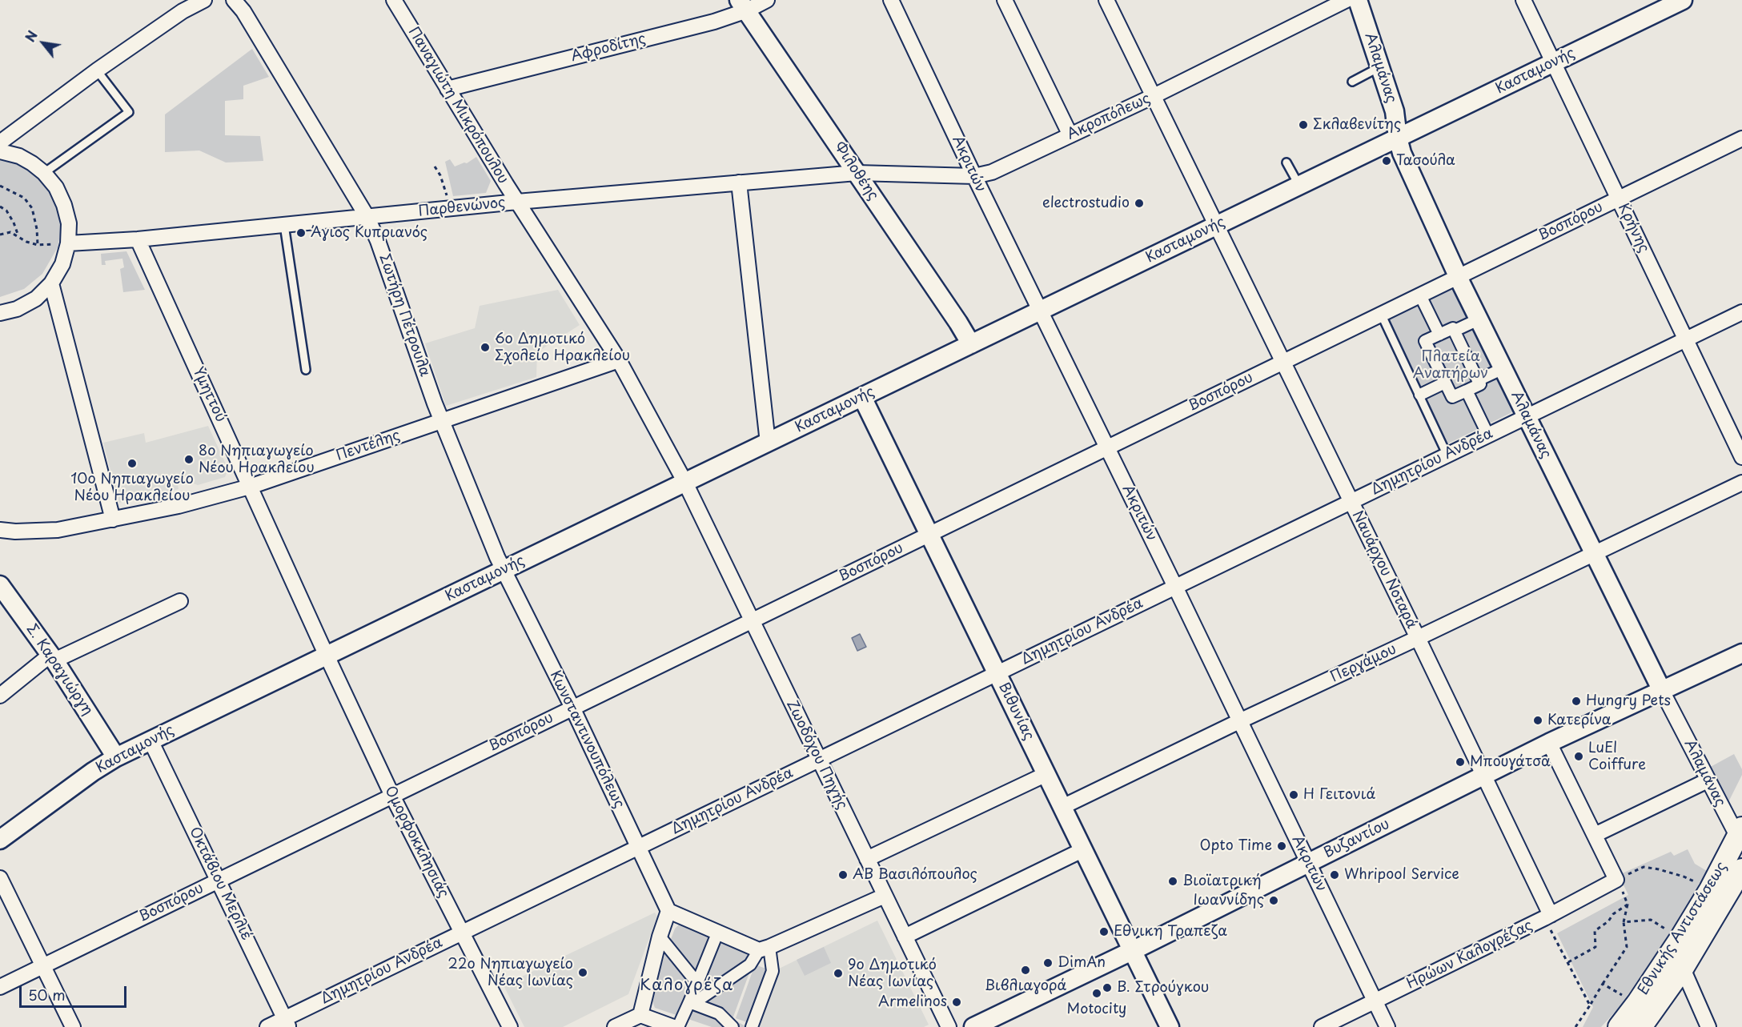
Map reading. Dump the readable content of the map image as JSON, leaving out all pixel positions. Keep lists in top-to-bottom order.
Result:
{
  "streets": {
    "main road": ["Εθνικής Αντιστάσεως"],
    "street": [
      "Αφροδίτης",
      "Αλαμάνας",
      "Κασταμονής",
      "Παναγιώτη Μικρόπουλου",
      "Ακροπόλεως",
      "Ακριτών",
      "Φιλοθέης",
      "Παρθενώνος",
      "Βοσπόρου",
      "Κρήνης",
      "Σωτήρη Πέτρουλα",
      "Υμηττού",
      "Πεντέλης",
      "Δημητρίου Ανδρέα",
      "Ναυάρχου Νοταρά",
      "Περγάμου",
      "Σ. Καραγιώργη",
      "Βιθυνίας",
      "Κωνσταντινουπόλεως",
      "Ζωοδόχου Πηγής",
      "Βυζαντίου",
      "Ομορφοκκλησιάς",
      "Οκτάβιου Μερλιέ",
      "Ηρώων Καλογρέζας"
    ]
  },
  "crossings": [
    ["Αφροδίτης", "Παναγιώτη Μικρόπουλου"],
    ["Αφροδίτης", "Φιλοθέης"],
    ["Αλαμάνας", "Κασταμονής"],
    ["Αλαμάνας", "Βοσπόρου"],
    ["Αλαμάνας", "Δημητρίου Ανδρέα"],
    ["Αλαμάνας", "Περγάμου"],
    ["Αλαμάνας", "Βυζαντίου"],
    ["Αλαμάνας", "Εθνικής Αντιστάσεως"],
    ["Κασταμονής", "Παναγιώτη Μικρόπουλου"],
    ["Κασταμονής", "Ακριτών"],
    ["Κασταμονής", "Φιλοθέης"],
    ["Κασταμονής", "Κρήνης"],
    ["Κασταμονής", "Σωτήρη Πέτρουλα"],
    ["Κασταμονής", "Υμηττού"],
    ["Κασταμονής", "Ναυάρχου Νοταρά"],
    ["Κασταμονής", "Σ. Καραγιώργη"],
    ["Κασταμονής", "Βιθυνίας"],
    ["Κασταμονής", "Κωνσταντινουπόλεως"],
    ["Κασταμονής", "Ζωοδόχου Πηγής"],
    ["Κασταμονής", "Ομορφοκκλησιάς"],
    ["Κασταμονής", "Οκτάβιου Μερλιέ"],
    ["Παναγιώτη Μικρόπουλου", "Παρθενώνος"],
    ["Παναγιώτη Μικρόπουλου", "Πεντέλης"],
    ["Παναγιώτη Μικρόπουλου", "Ζωοδόχου Πηγής"],
    ["Ακροπόλεως", "Ακριτών"],
    ["Ακροπόλεως", "Φιλοθέης"],
    ["Ακροπόλεως", "Παρθενώνος"],
    ["Ακροπόλεως", "Ναυάρχου Νοταρά"],
    ["Ακριτών", "Βοσπόρου"],
    ["Ακριτών", "Δημητρίου Ανδρέα"],
    ["Ακριτών", "Περγάμου"],
    ["Ακριτών", "Βυζαντίου"],
    ["Ακριτών", "Ηρώων Καλογρέζας"],
    ["Φιλοθέης", "Παρθενώνος"],
    ["Παρθενώνος", "Σωτήρη Πέτρουλα"],
    ["Παρθενώνος", "Υμηττού"],
    ["Βοσπόρου", "Κρήνης"],
    ["Βοσπόρου", "Ναυάρχου Νοταρά"],
    ["Βοσπόρου", "Βιθυνίας"],
    ["Βοσπόρου", "Κωνσταντινουπόλεως"],
    ["Βοσπόρου", "Ζωοδόχου Πηγής"],
    ["Βοσπόρου", "Ομορφοκκλησιάς"],
    ["Βοσπόρου", "Οκτάβιου Μερλιέ"],
    ["Κρήνης", "Δημητρίου Ανδρέα"],
    ["Σωτήρη Πέτρουλα", "Πεντέλης"],
    ["Σωτήρη Πέτρουλα", "Κωνσταντινουπόλεως"],
    ["Υμηττού", "Πεντέλης"],
    ["Υμηττού", "Ομορφοκκλησιάς"],
    ["Δημητρίου Ανδρέα", "Ναυάρχου Νοταρά"],
    ["Δημητρίου Ανδρέα", "Βιθυνίας"],
    ["Δημητρίου Ανδρέα", "Κωνσταντινουπόλεως"],
    ["Δημητρίου Ανδρέα", "Ζωοδόχου Πηγής"],
    ["Δημητρίου Ανδρέα", "Ομορφοκκλησιάς"],
    ["Δημητρίου Ανδρέα", "Οκτάβιου Μερλιέ"],
    ["Ναυάρχου Νοταρά", "Περγάμου"],
    ["Ναυάρχου Νοταρά", "Βυζαντίου"],
    ["Ναυάρχου Νοταρά", "Ηρώων Καλογρέζας"],
    ["Περγάμου", "Βιθυνίας"],
    ["Βιθυνίας", "Βυζαντίου"]
  ],
  "districts": ["Καλογρέζα"],
  "parks": ["Πλατεία Αναπήρων"],
  "places": [
    "Σκλαβενίτης",
    "Τασούλα",
    "electrostudio",
    "Άγιος Κυπριανός",
    "6ο Δημοτικό Σχολείο Ηρακλείου",
    "8ο Νηπιαγωγείο Νέου Ηρακλείου",
    "10ο Νηπιαγωγείο Νέου Ηρακλείου",
    "Hungry Pets",
    "Κατερίνα",
    "LuEl Coiffure",
    "Μπουγάτσα",
    "Η Γειτονιά",
    "Opto Time",
    "ΑΒ Βασιλόπουλος",
    "Whripool Service",
    "Βιοϊατρική",
    "Ιωαννίδης",
    "Εθνικη Τραπεζα",
    "DimAn",
    "Βιβλιαγορά",
    "22ο Νηπιαγωγείο Νέας Ιωνίας",
    "9ο Δημοτικό Νέας Ιωνίας",
    "Β. Στρούγκου",
    "Motocity",
    "Armelinos"
  ],
  "scale_bar": "50 m",
  "north": "top left"
}
